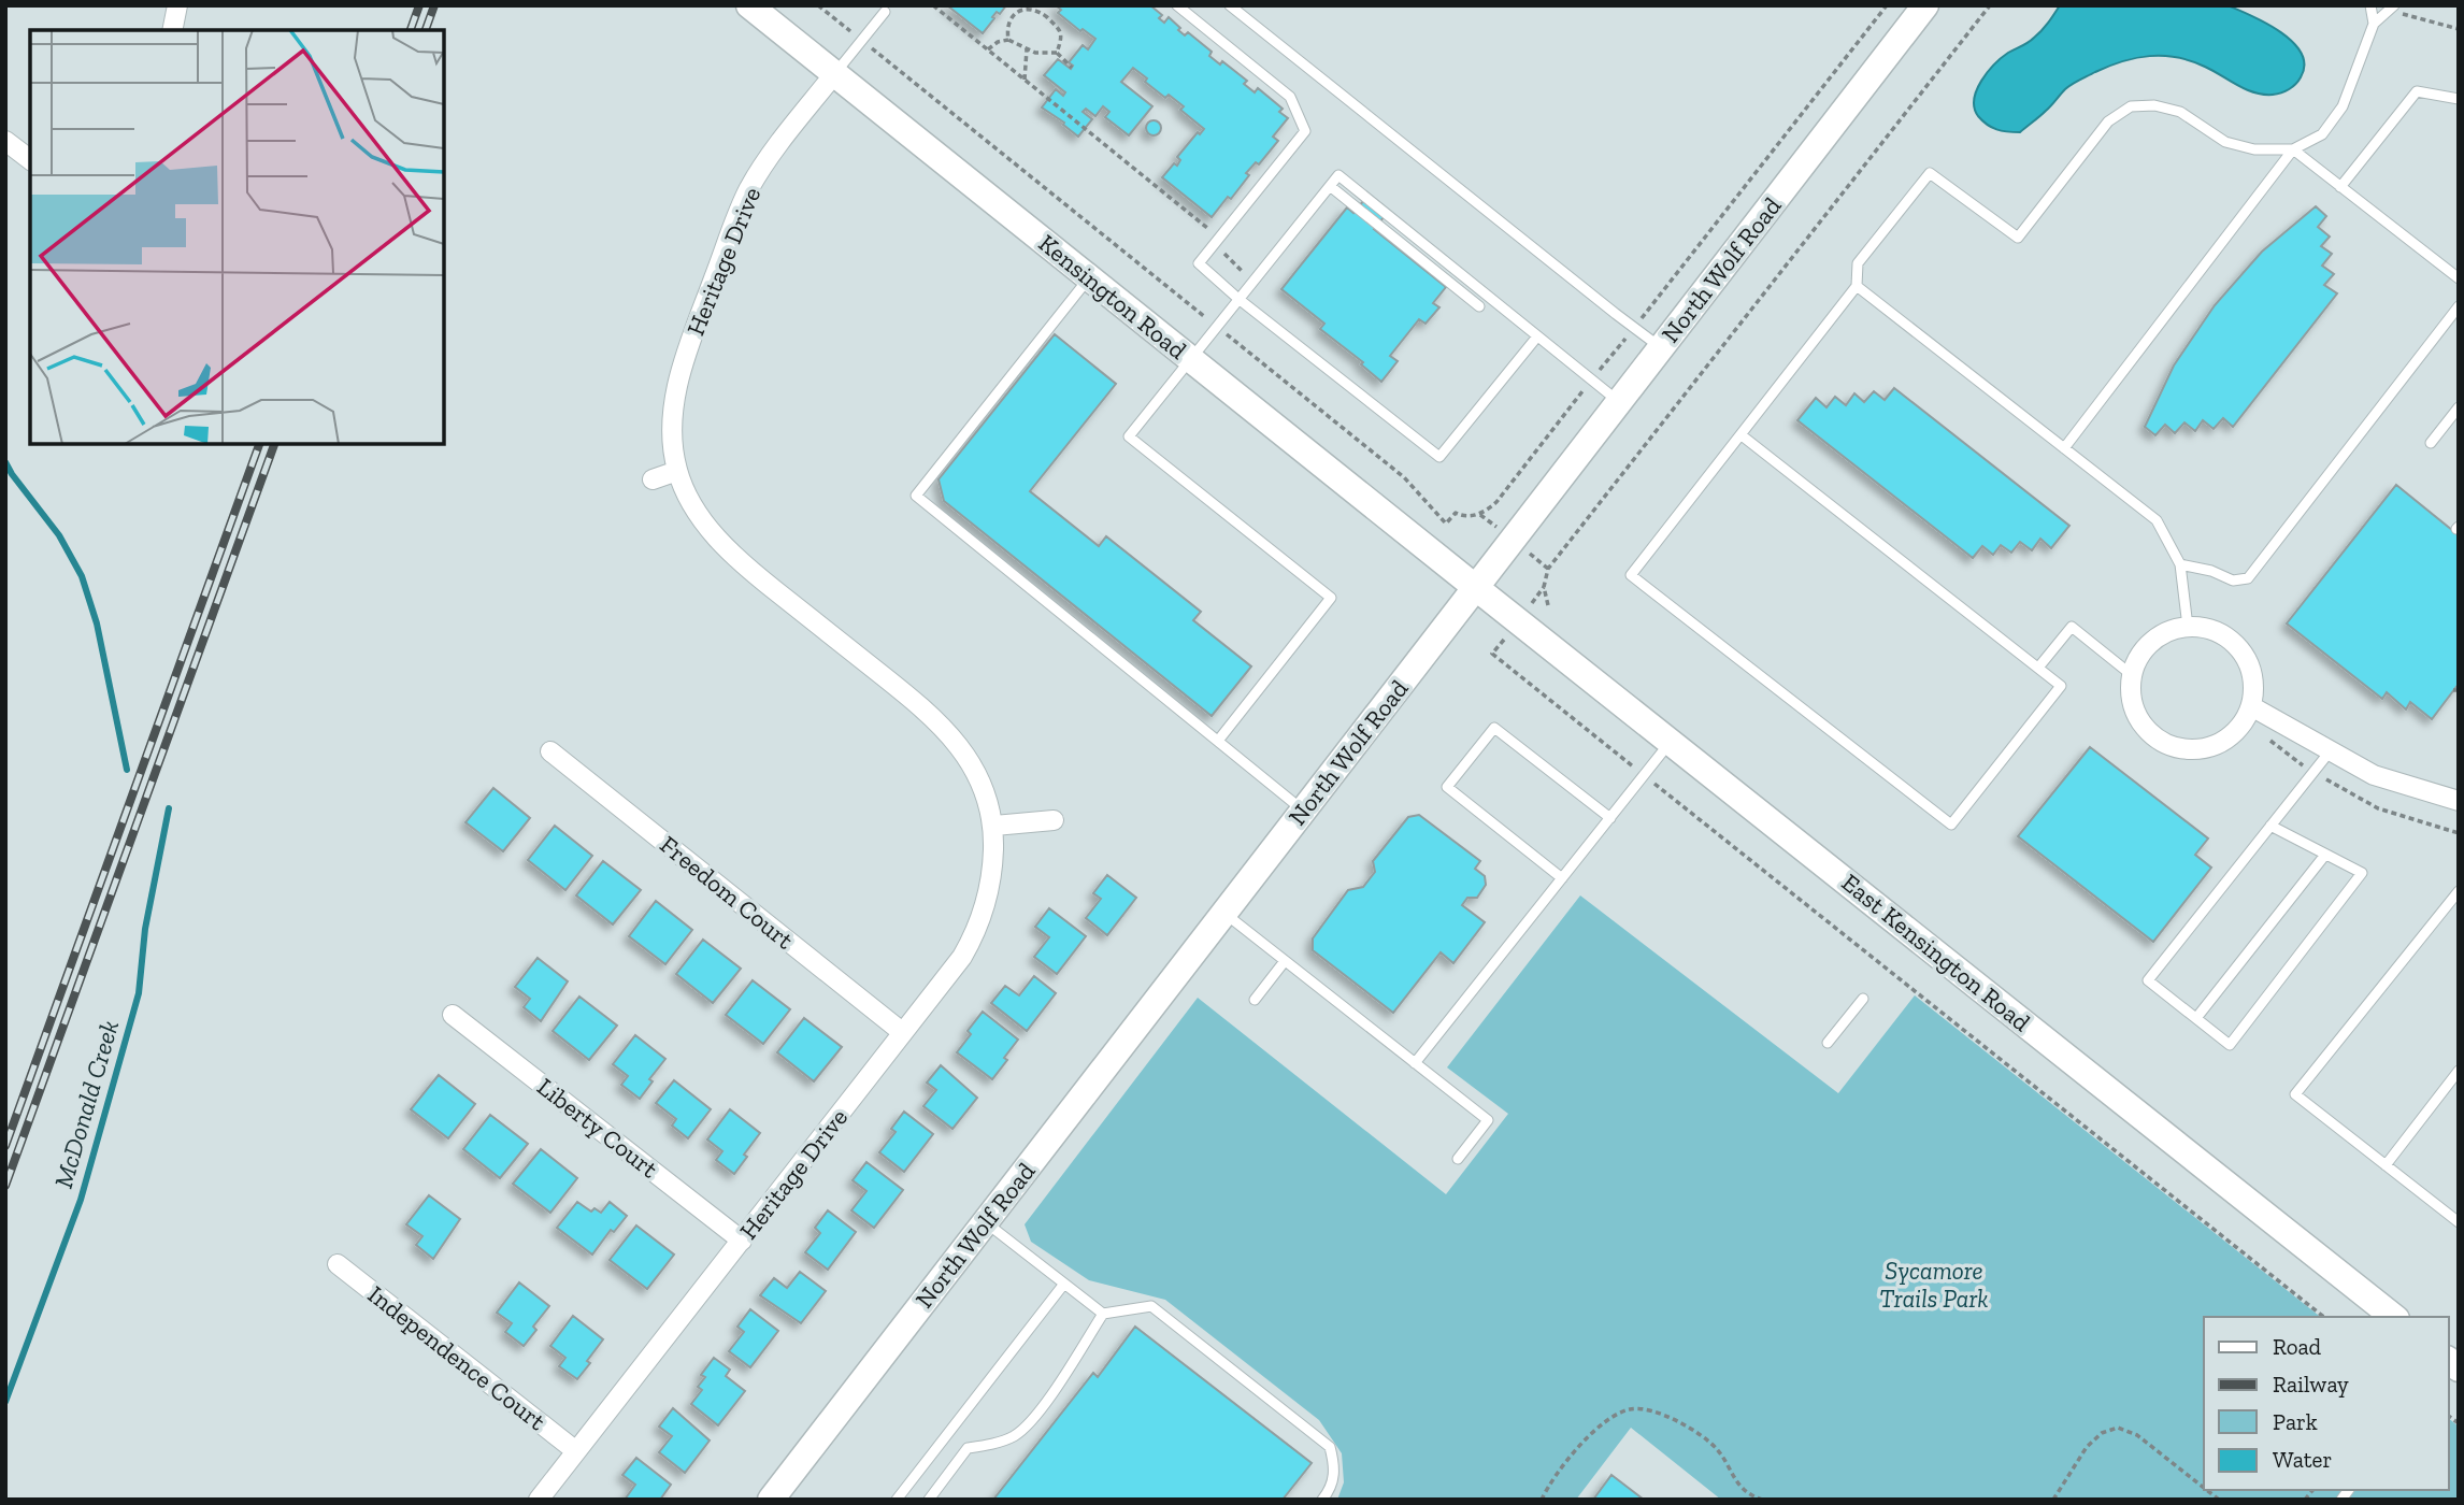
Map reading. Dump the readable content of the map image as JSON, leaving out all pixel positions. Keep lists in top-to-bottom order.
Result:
{
  "streets": {
    "main road": ["North Wolf Road", "Kensington Road", "East Kensington Road"],
    "street": [
      "Heritage Drive",
      "Freedom Court",
      "Liberty Court",
      "Independence Court"
    ]
  },
  "crossings": [
    ["Heritage Drive", "Kensington Road"],
    ["Heritage Drive", "Freedom Court"],
    ["Heritage Drive", "Liberty Court"],
    ["Heritage Drive", "Independence Court"],
    ["North Wolf Road", "Kensington Road"],
    ["North Wolf Road", "East Kensington Road"],
    ["Kensington Road", "East Kensington Road"]
  ],
  "water": ["McDonald Creek"],
  "parks": ["Sycamore Trails Park"],
  "legend": [
    "Road",
    "Railway",
    "Park",
    "Water"
  ]
}
